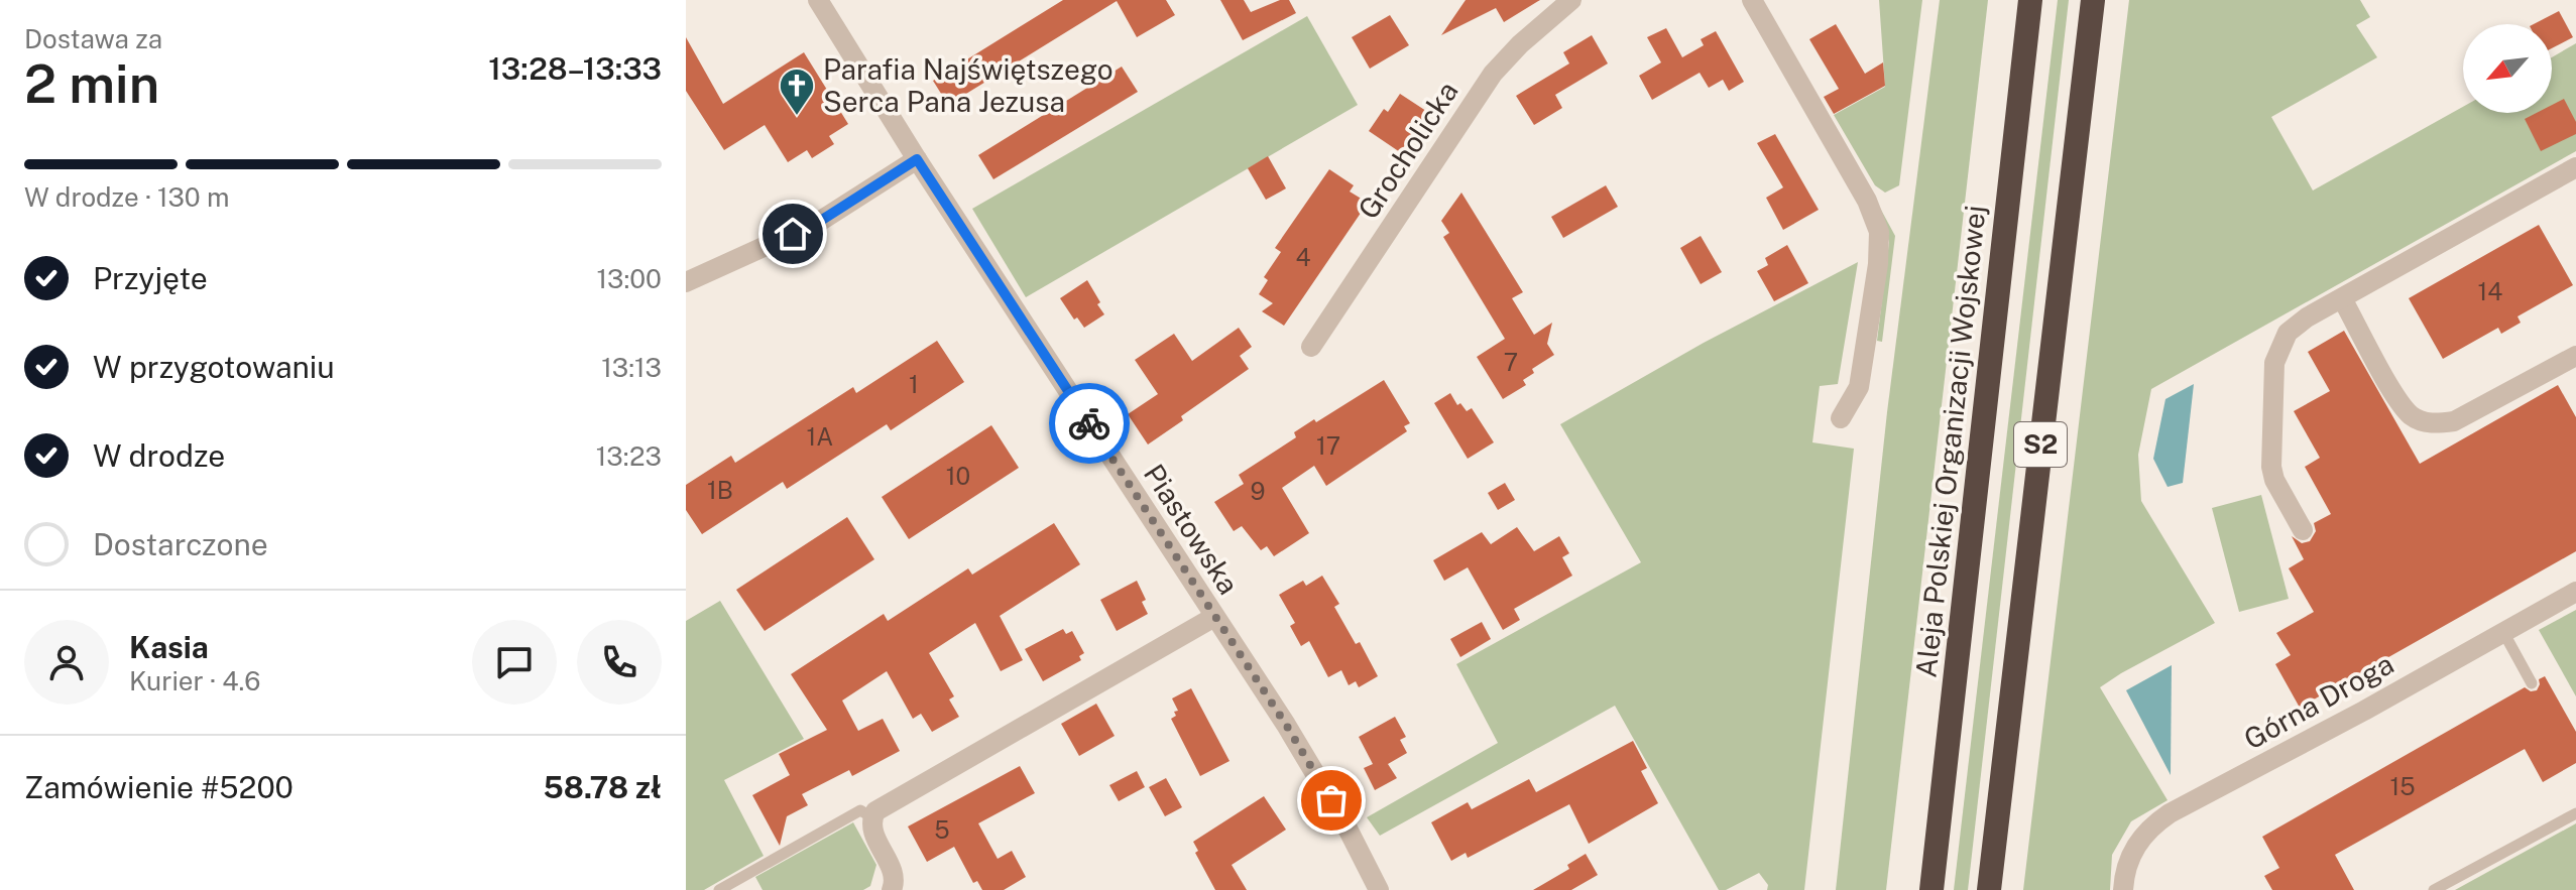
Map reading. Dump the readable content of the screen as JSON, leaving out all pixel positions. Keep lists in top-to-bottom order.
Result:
{
  "streets": {
    "highway": ["Aleja Polskiej Organizacji Wojskowej", "S2"],
    "street": ["Grocholicka", "Piastowska", "Górna Droga"]
  },
  "places": {
    "church": ["Parafia Najświętszego Serca Pana Jezusa"]
  },
  "house_numbers": [
    "4",
    "14",
    "7",
    "1",
    "1A",
    "17",
    "10",
    "1B",
    "9",
    "15",
    "5"
  ],
  "north": "bottom left",
  "page": {
    "heading": ["2 min", "Dostawa za", "13:28–13:33"],
    "panel": [
      "Kasia",
      "Kurier · 4.6",
      "Zamówienie #5200",
      "58.78 zł"
    ],
    "bar": "W drodze · 130 m",
    "list": [
      ["Przyjęte", "13:00"],
      ["W przygotowaniu", "13:13"],
      ["W drodze", "13:23"],
      "Dostarczone"
    ]
  }
}
